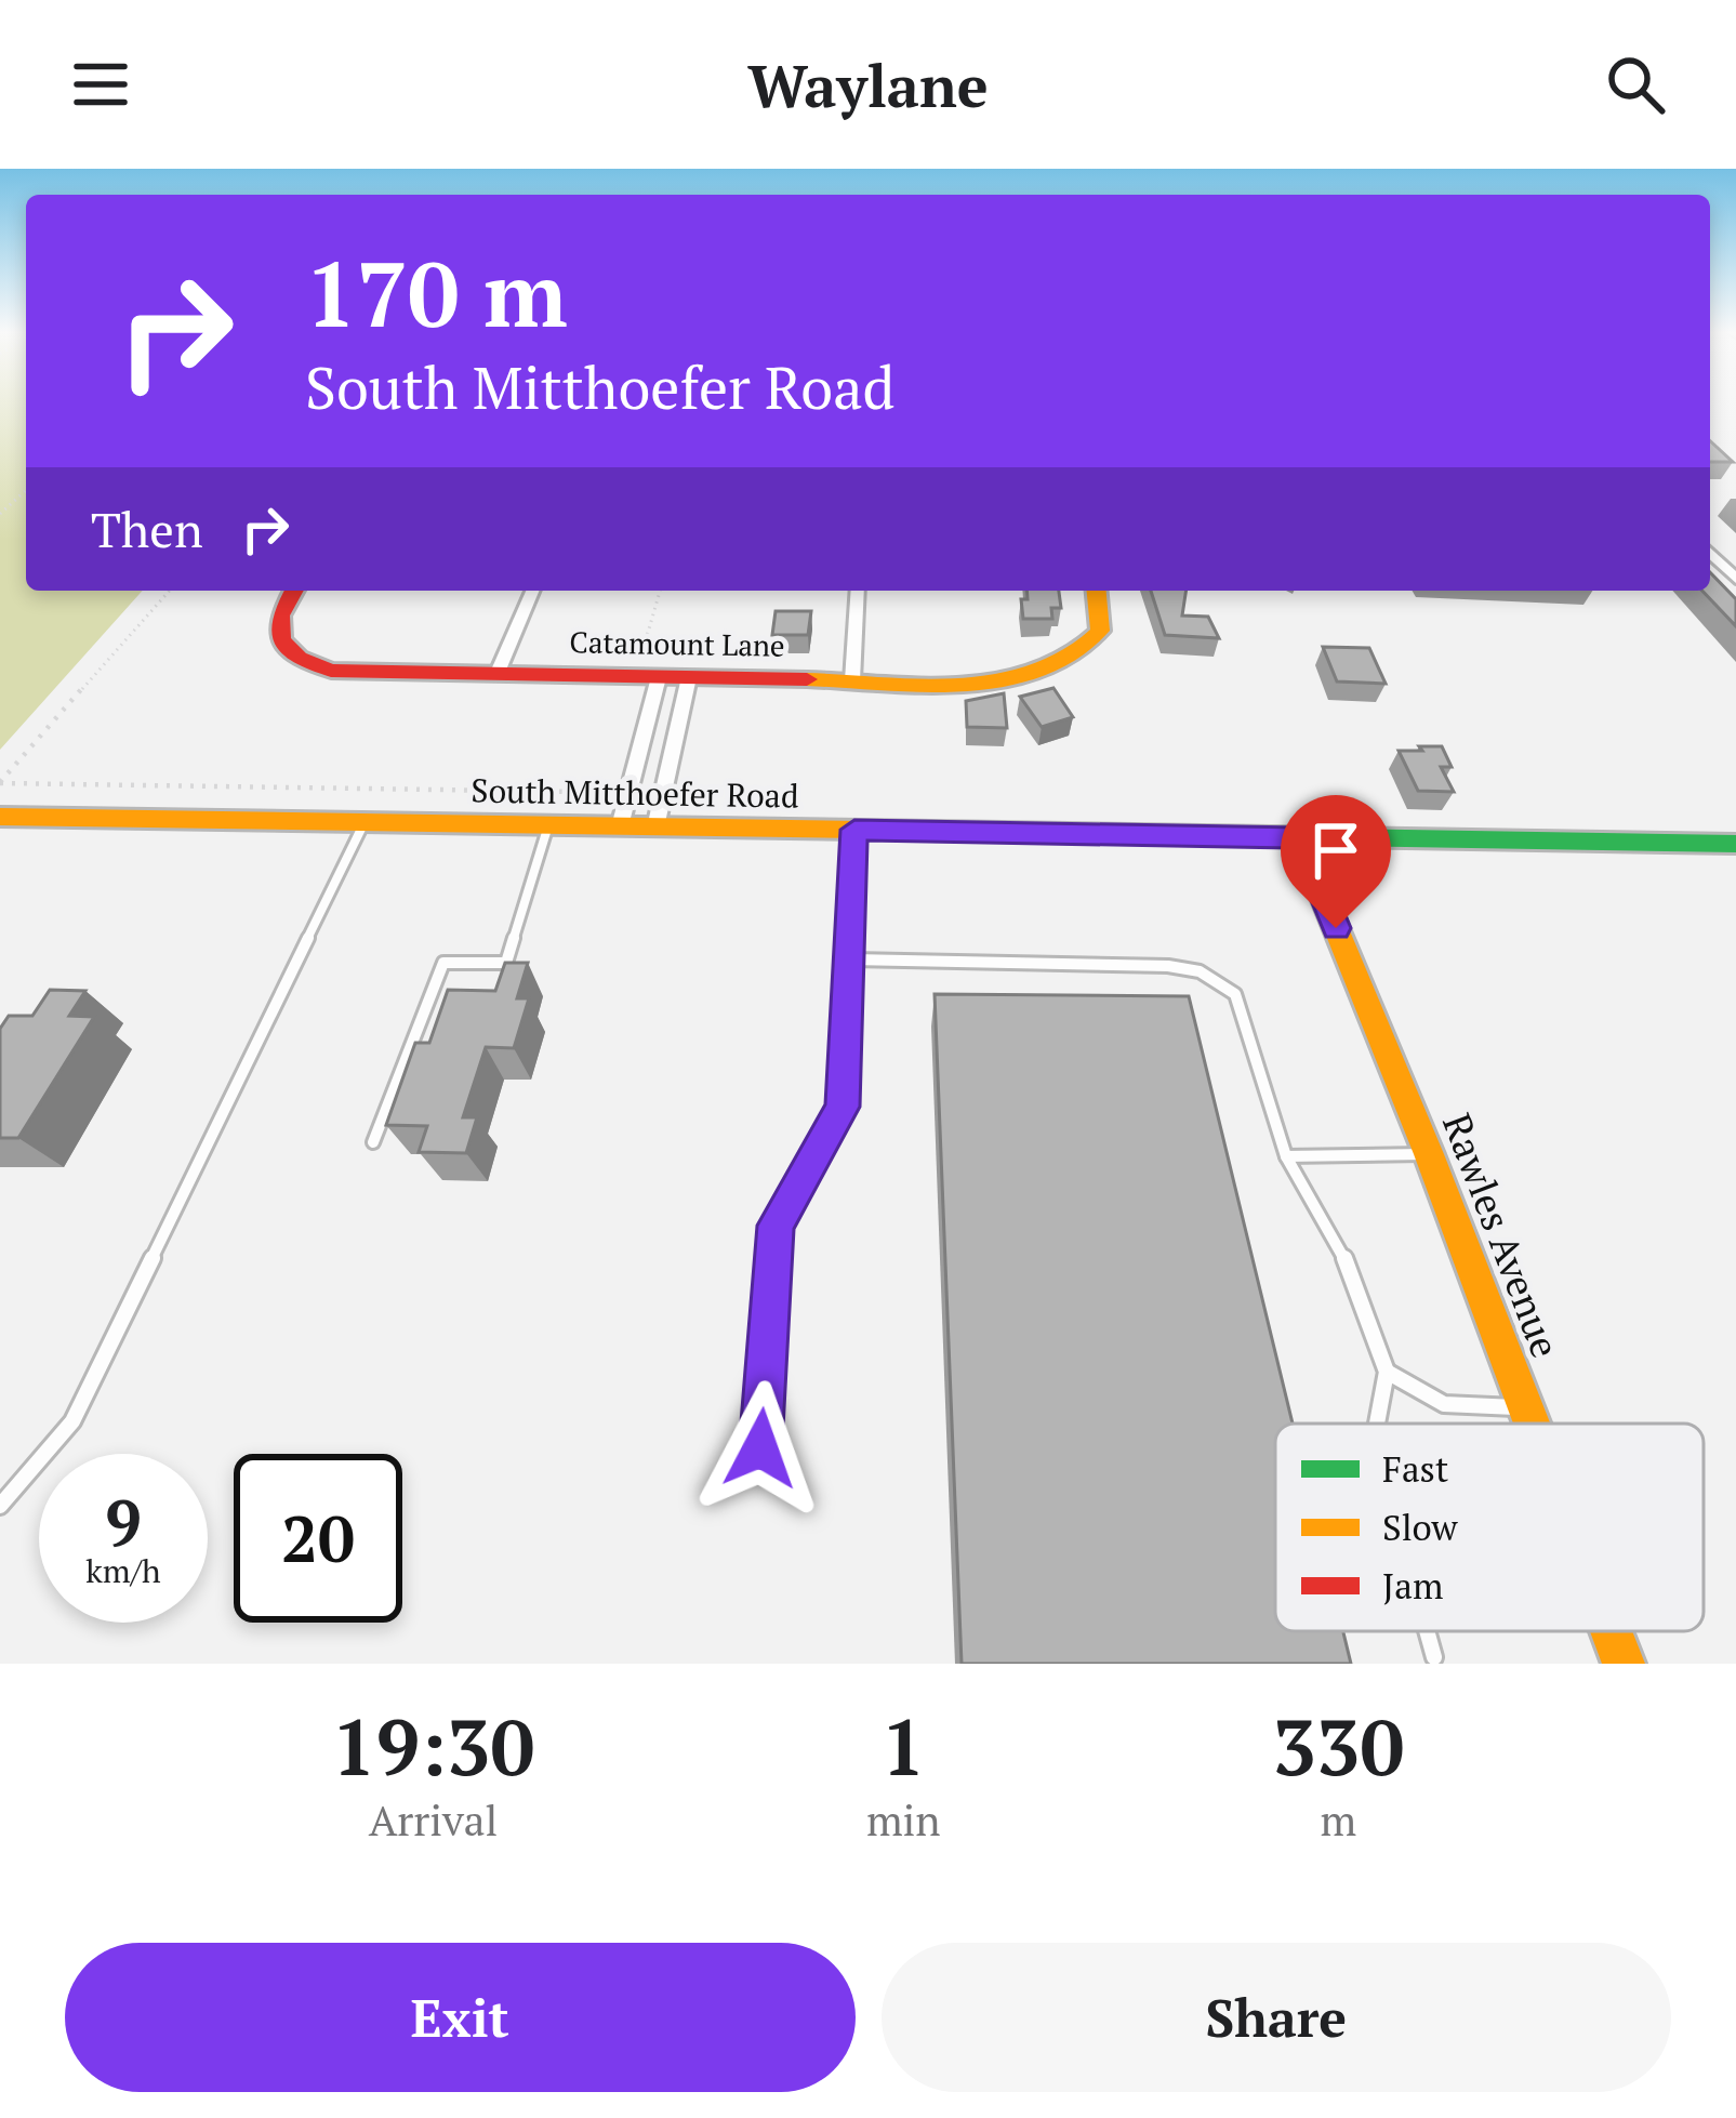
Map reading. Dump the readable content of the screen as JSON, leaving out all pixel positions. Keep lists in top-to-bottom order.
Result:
{
  "streets": {
    "street": ["Catamount Lane", "South Mitthoefer Road", "Rawles Avenue"]
  },
  "crossings": [
    ["South Mitthoefer Road", "Rawles Avenue"]
  ],
  "legend": ["Fast", "Slow", "Jam"],
  "page": {
    "header": "Waylane",
    "turn": ["170 m", "South Mitthoefer Road"],
    "then": "Then",
    "speed": "9 km/h",
    "limit": "20",
    "eta": [
      "19:30",
      "Arrival",
      "1",
      "min",
      "330",
      "m"
    ],
    "buttons": ["Exit", "Share"]
  }
}
